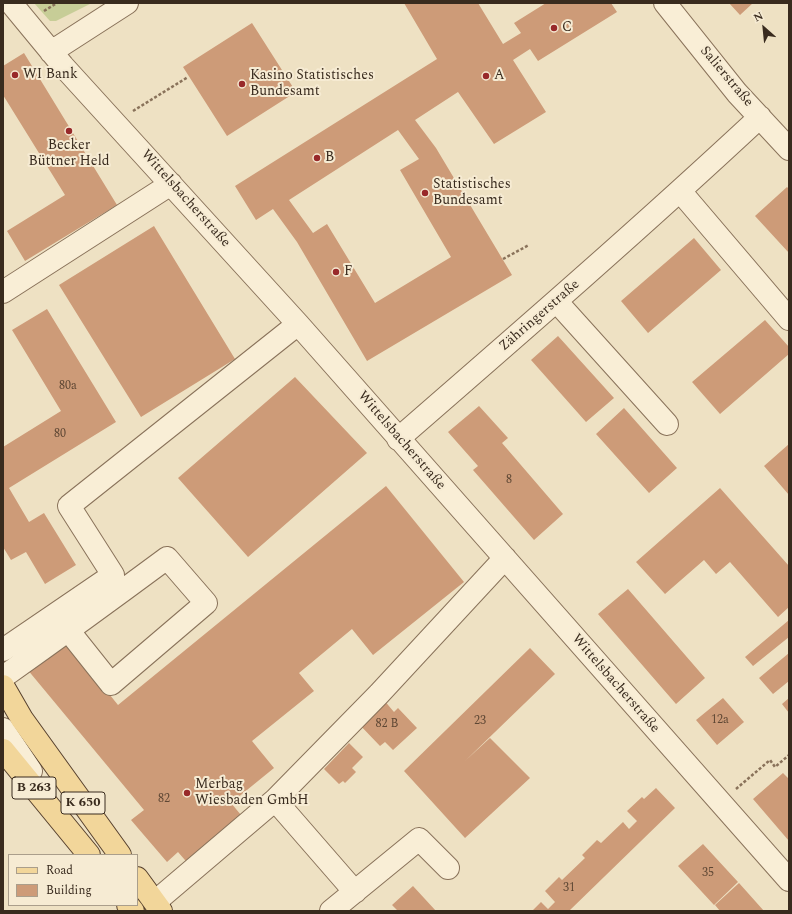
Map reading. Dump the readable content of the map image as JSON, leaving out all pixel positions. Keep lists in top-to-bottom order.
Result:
{
  "streets": {
    "main road": ["B 263", "K 650"],
    "street": ["Salierstraße", "Wittelsbacherstraße", "Zähringerstraße"]
  },
  "crossings": [
    ["Salierstraße", "Zähringerstraße"],
    ["Wittelsbacherstraße", "Zähringerstraße"],
    ["B 263", "K 650"]
  ],
  "places": [
    "C",
    "WI Bank",
    "A",
    "Kasino Statistisches Bundesamt",
    "Becker Büttner Held",
    "B",
    "Statistisches Bundesamt",
    "F",
    "Merbag Wiesbaden GmbH"
  ],
  "house_numbers": [
    "80a",
    "80",
    "8",
    "12a",
    "23",
    "82 B",
    "82",
    "35",
    "31"
  ],
  "legend": ["Road", "Building"],
  "north": "top left"
}
